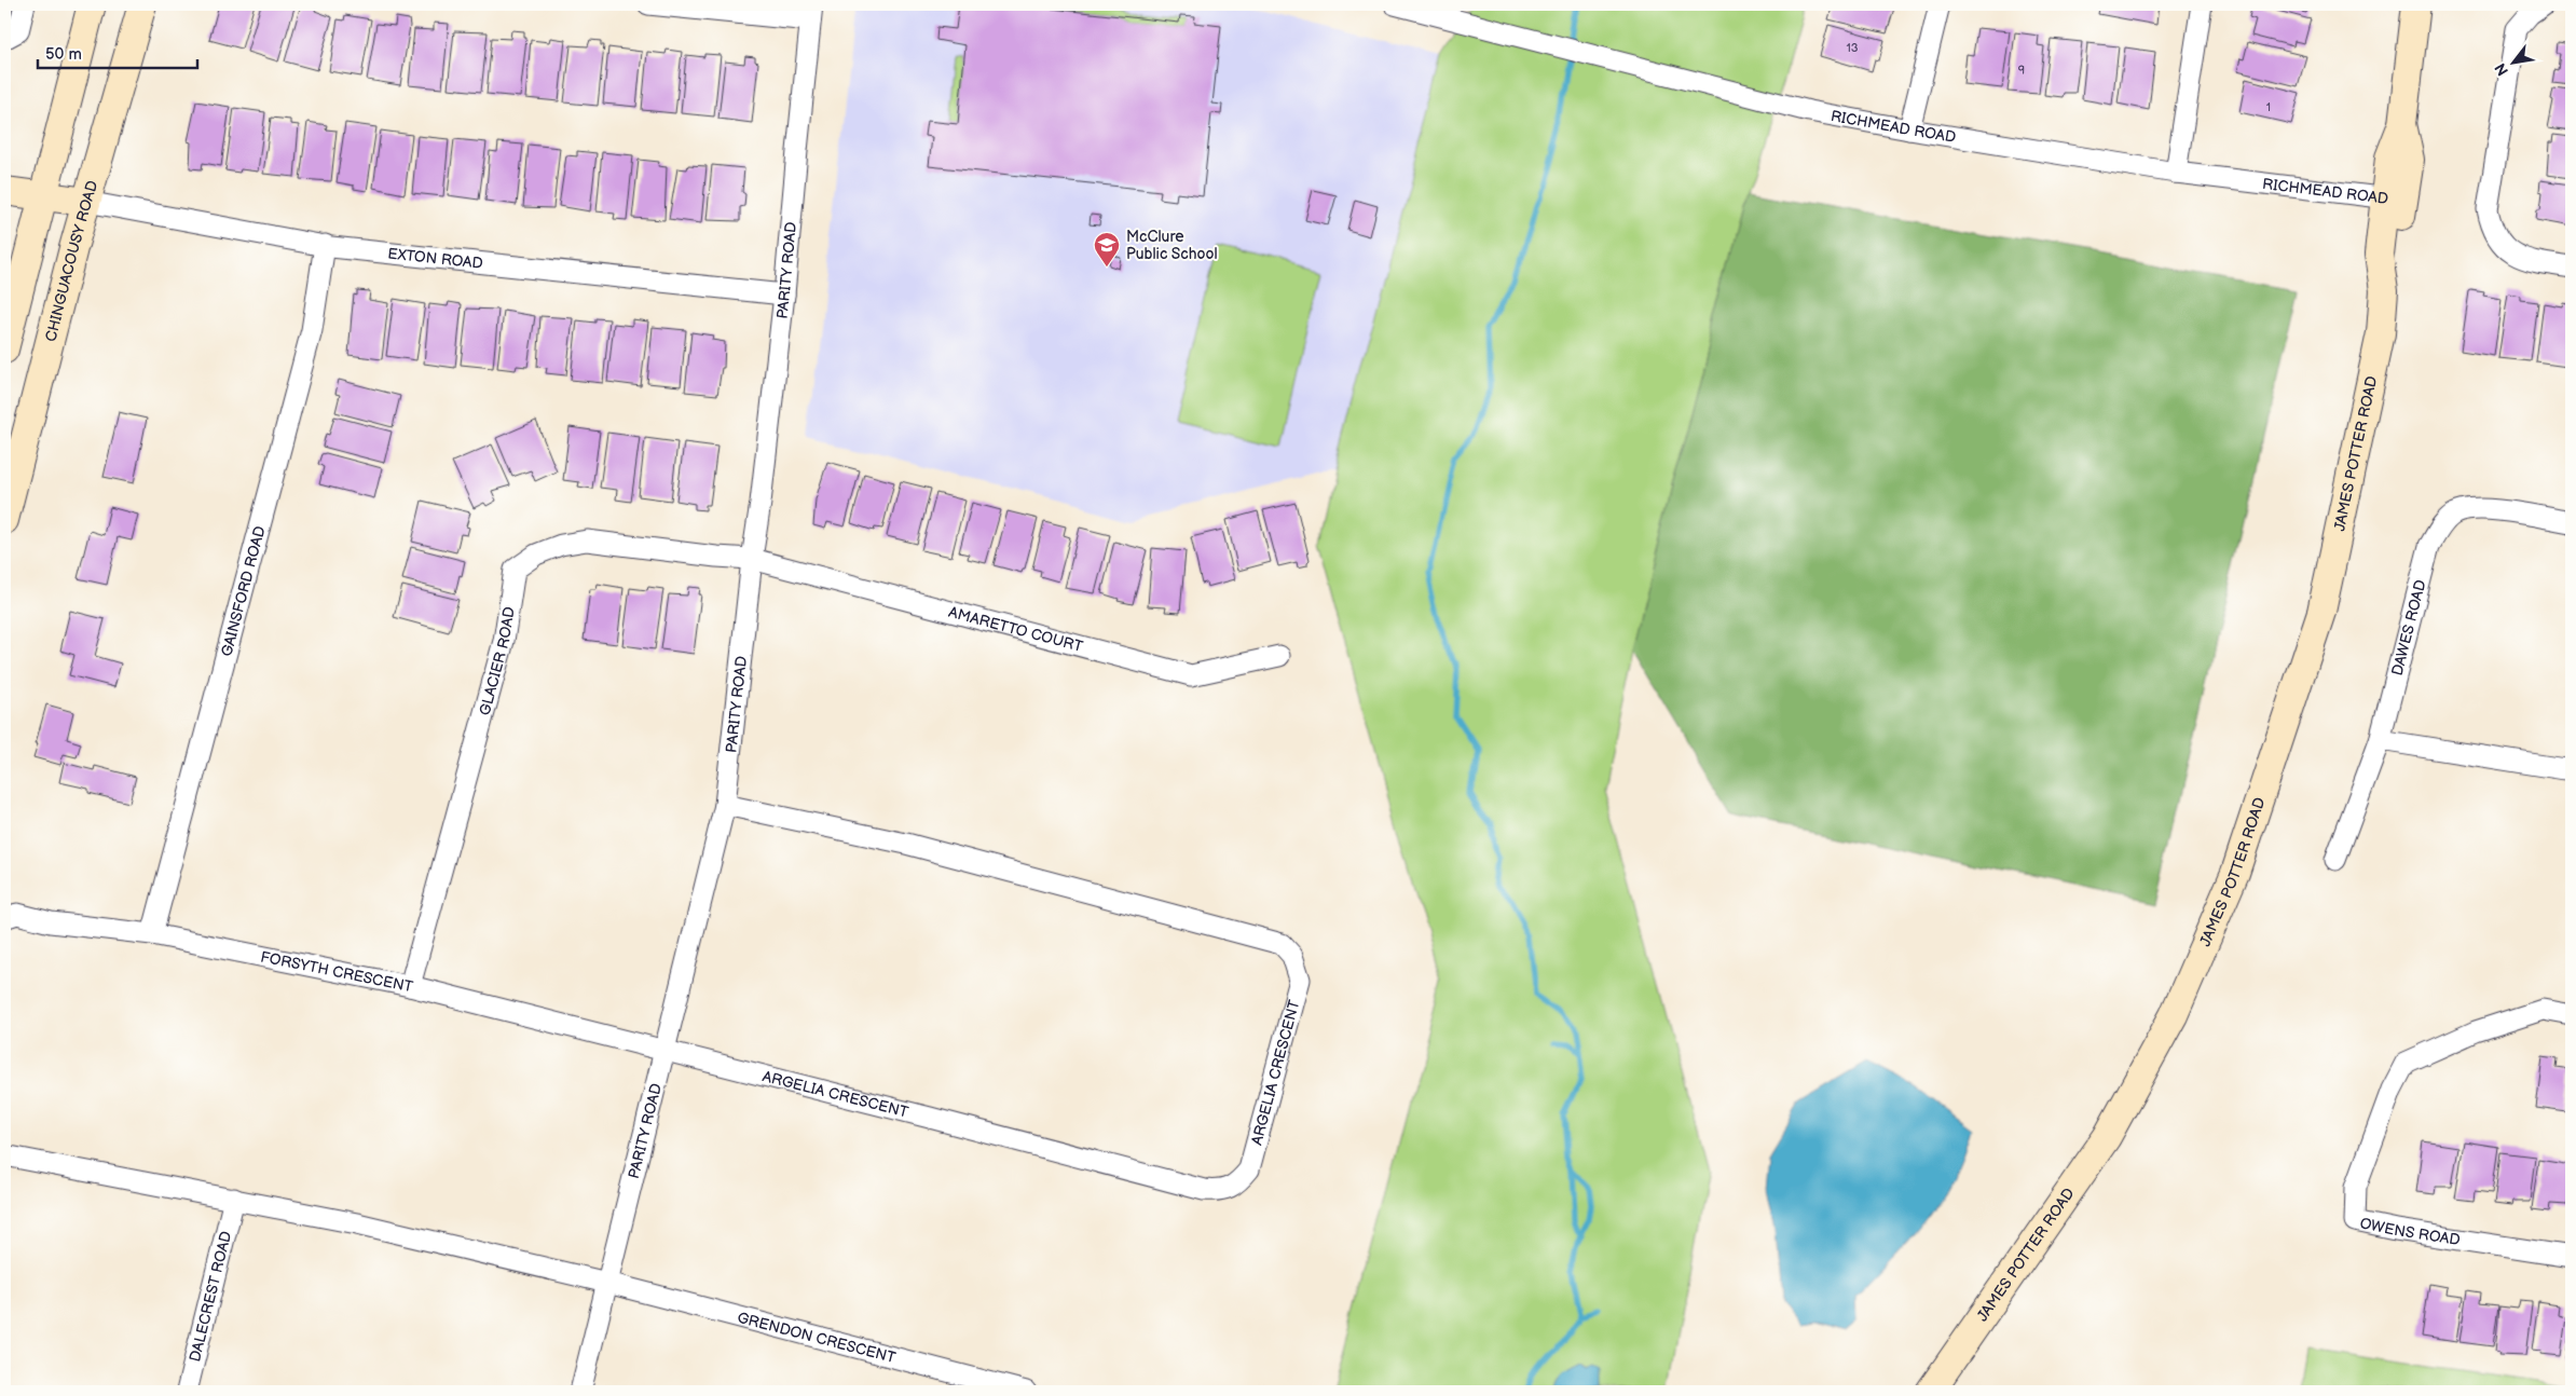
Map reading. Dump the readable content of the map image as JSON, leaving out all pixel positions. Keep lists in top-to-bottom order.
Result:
{
  "streets": {
    "main road": ["CHINGUACOUSY ROAD", "JAMES POTTER ROAD"],
    "street": [
      "RICHMEAD ROAD",
      "EXTON ROAD",
      "PARITY ROAD",
      "GAINSFORD ROAD",
      "DAWES ROAD",
      "AMARETTO COURT",
      "GLACIER ROAD",
      "FORSYTH CRESCENT",
      "ARGELIA CRESCENT",
      "OWENS ROAD",
      "DALECREST ROAD",
      "GRENDON CRESCENT"
    ]
  },
  "crossings": [
    ["RICHMEAD ROAD", "JAMES POTTER ROAD"],
    ["EXTON ROAD", "CHINGUACOUSY ROAD"],
    ["EXTON ROAD", "PARITY ROAD"],
    ["EXTON ROAD", "GAINSFORD ROAD"],
    ["PARITY ROAD", "AMARETTO COURT"],
    ["PARITY ROAD", "GLACIER ROAD"],
    ["PARITY ROAD", "FORSYTH CRESCENT"],
    ["PARITY ROAD", "ARGELIA CRESCENT"],
    ["PARITY ROAD", "GRENDON CRESCENT"],
    ["GAINSFORD ROAD", "FORSYTH CRESCENT"],
    ["AMARETTO COURT", "GLACIER ROAD"],
    ["GLACIER ROAD", "FORSYTH CRESCENT"],
    ["FORSYTH CRESCENT", "ARGELIA CRESCENT"]
  ],
  "places": {
    "school or university": ["McClure Public School"]
  },
  "house_numbers": ["13", "9", "1"],
  "scale_bar": "50 m",
  "north": "bottom left"
}
